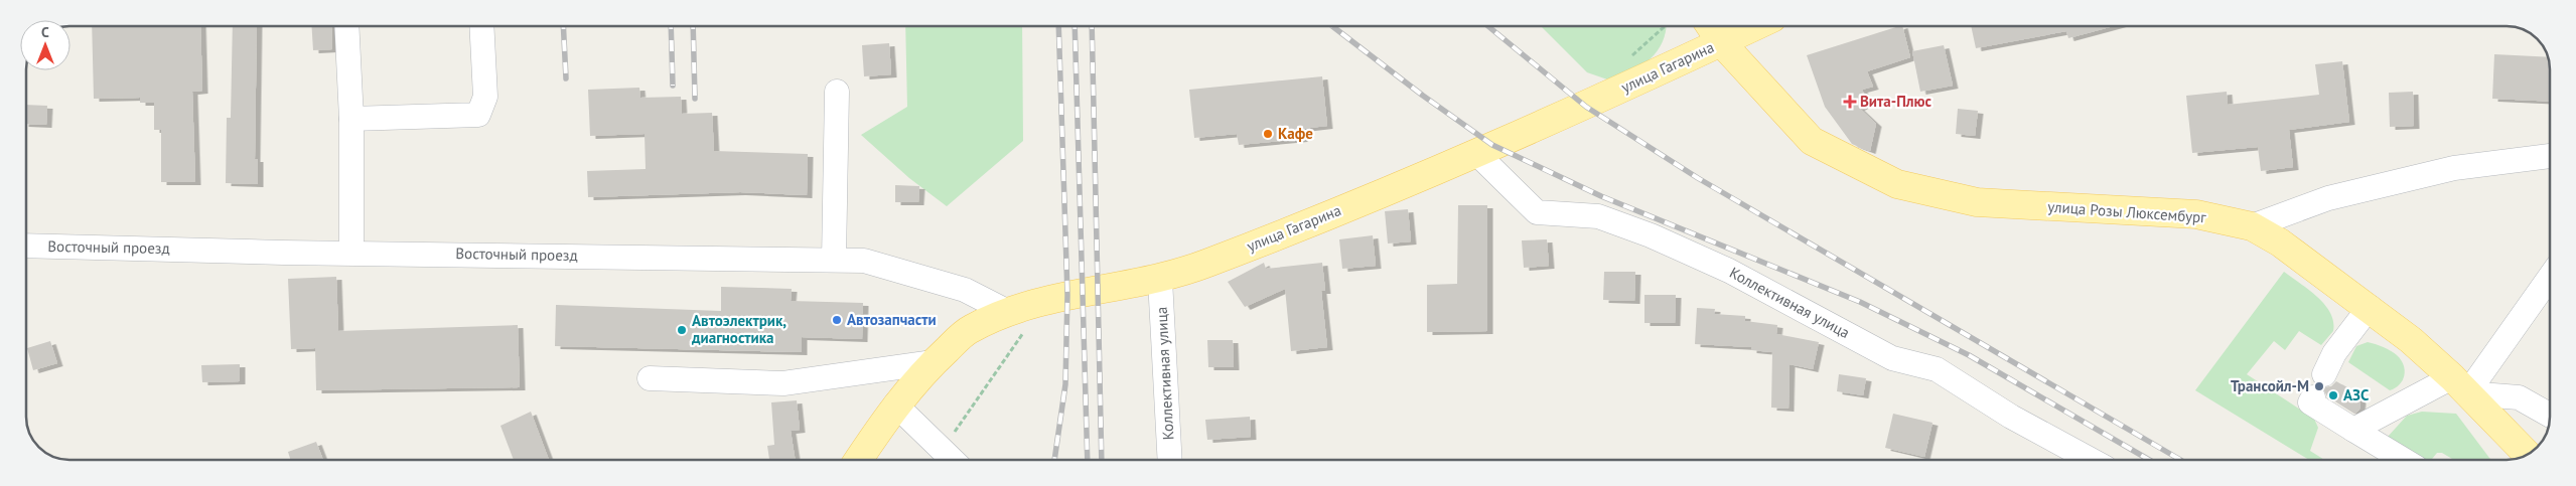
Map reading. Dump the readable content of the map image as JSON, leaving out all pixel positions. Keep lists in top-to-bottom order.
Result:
{
  "streets": {
    "main road": ["улица Гагарина", "улица Розы Люксембург"],
    "street": ["Восточный проезд", "Коллективная улица"]
  },
  "crossings": [
    ["улица Гагарина", "улица Розы Люксембург"],
    ["улица Гагарина", "Восточный проезд"],
    ["улица Гагарина", "Коллективная улица"]
  ],
  "places": {
    "health": ["Вита-Плюс"],
    "other": [
      "Кафе",
      "Автозапчасти",
      "Автоэлектрик, диагностика",
      "Трансойл-М",
      "АЗС"
    ]
  },
  "north": "top"
}
